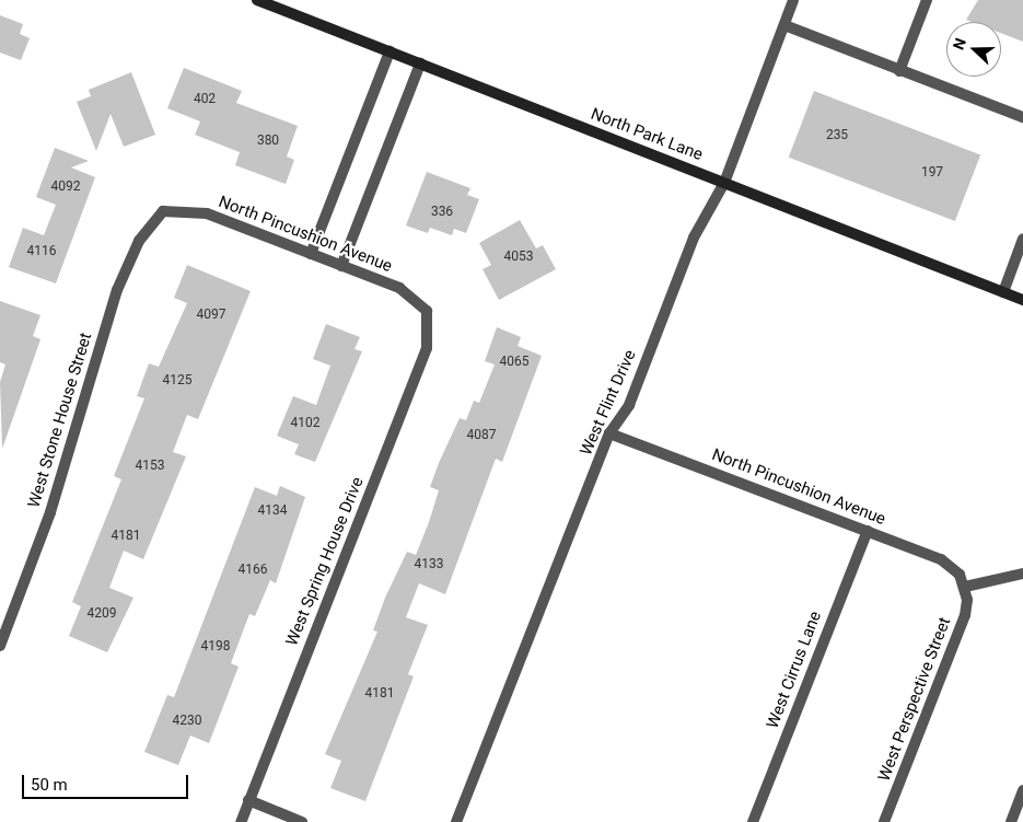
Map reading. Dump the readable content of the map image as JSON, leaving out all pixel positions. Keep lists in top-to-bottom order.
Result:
{
  "streets": {
    "street": [
      "North Park Lane",
      "North Pincushion Avenue",
      "West Flint Drive",
      "West Stone House Street",
      "West Spring House Drive",
      "West Cirrus Lane",
      "West Perspective Street"
    ]
  },
  "crossings": [
    ["North Park Lane", "West Flint Drive"],
    ["North Pincushion Avenue", "West Flint Drive"],
    ["North Pincushion Avenue", "West Stone House Street"],
    ["North Pincushion Avenue", "West Spring House Drive"],
    ["North Pincushion Avenue", "West Cirrus Lane"],
    ["North Pincushion Avenue", "West Perspective Street"]
  ],
  "house_numbers": [
    "402",
    "235",
    "380",
    "197",
    "4092",
    "336",
    "4116",
    "4053",
    "4097",
    "4065",
    "4125",
    "4102",
    "4087",
    "4153",
    "4134",
    "4181",
    "4133",
    "4166",
    "4209",
    "4198",
    "4181",
    "4230"
  ],
  "scale_bar": "50 m",
  "north": "left"
}
